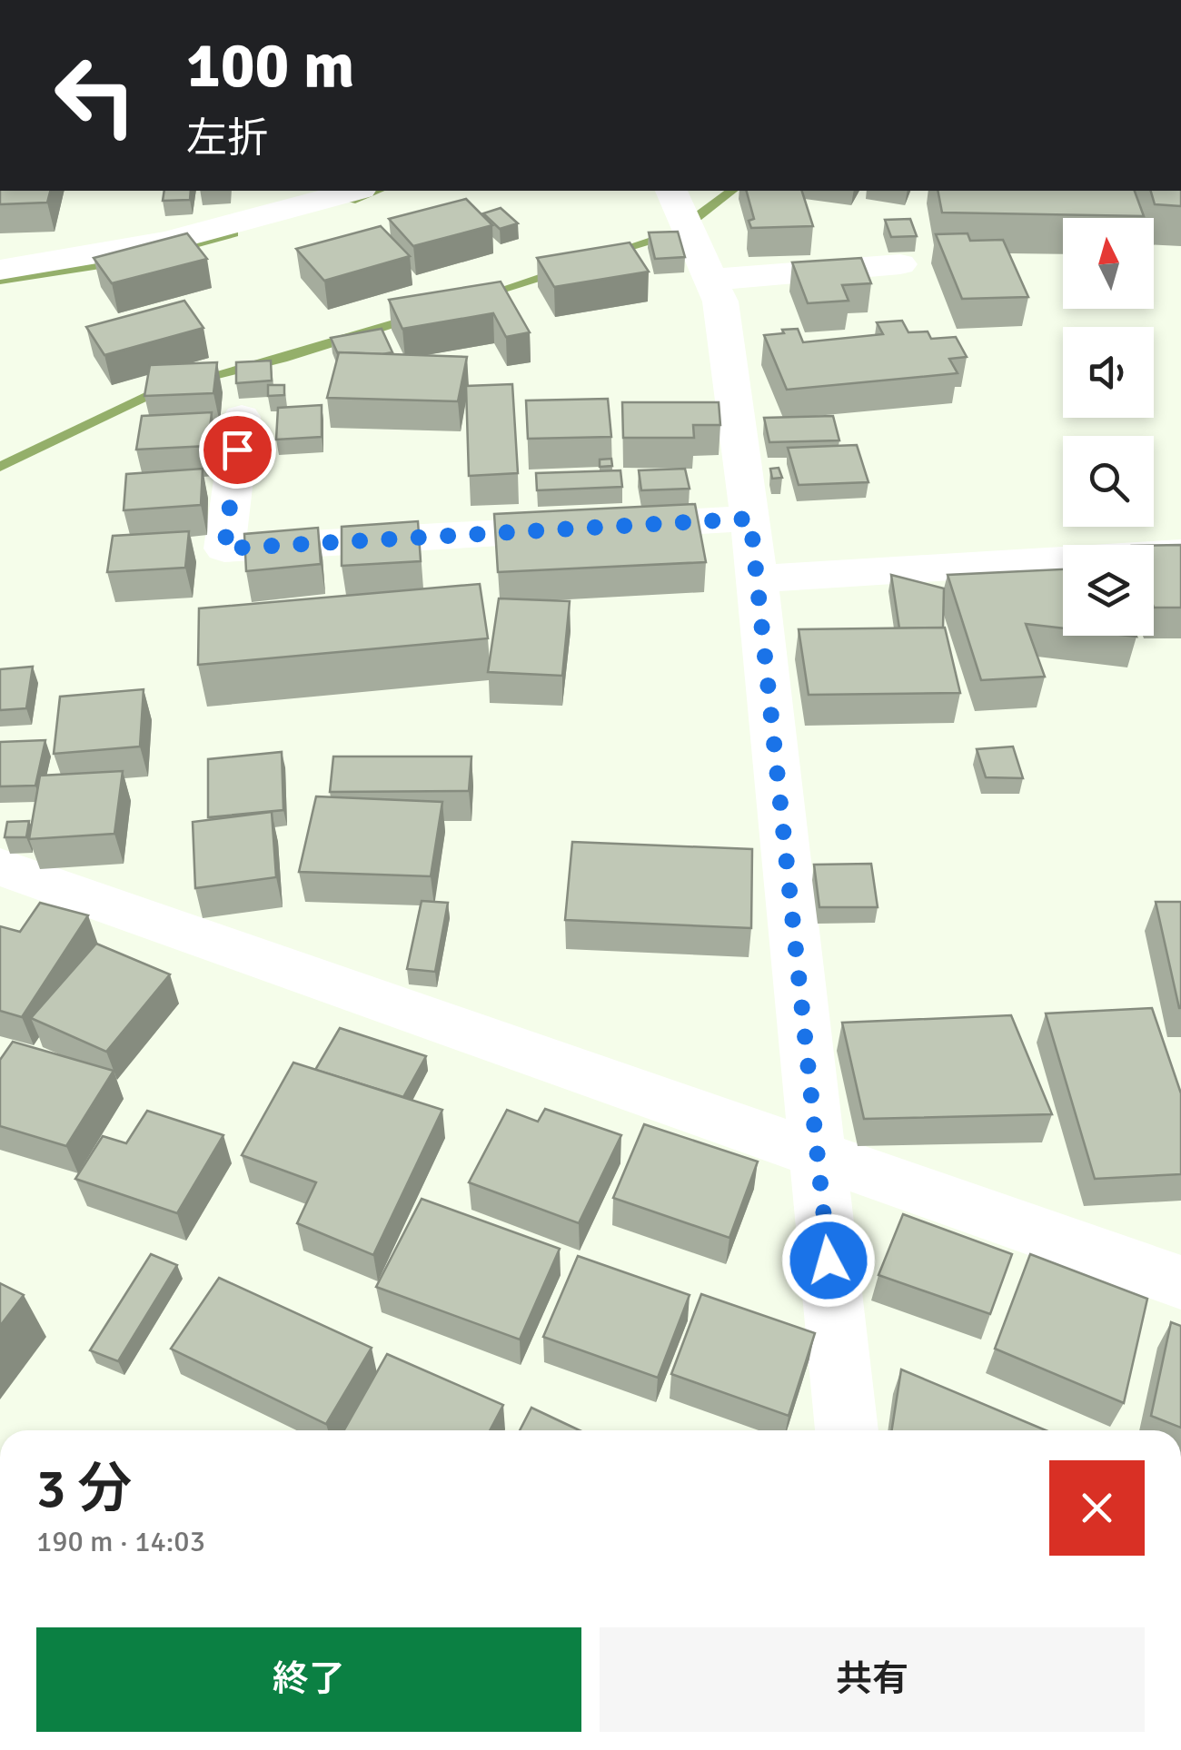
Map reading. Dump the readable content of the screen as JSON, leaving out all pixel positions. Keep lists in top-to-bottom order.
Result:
{
  "north": "top",
  "page": {
    "turn": ["100 m", "左折"],
    "heading": ["3 分", "190 m · 14:03"],
    "buttons": ["終了", "共有"]
  }
}
